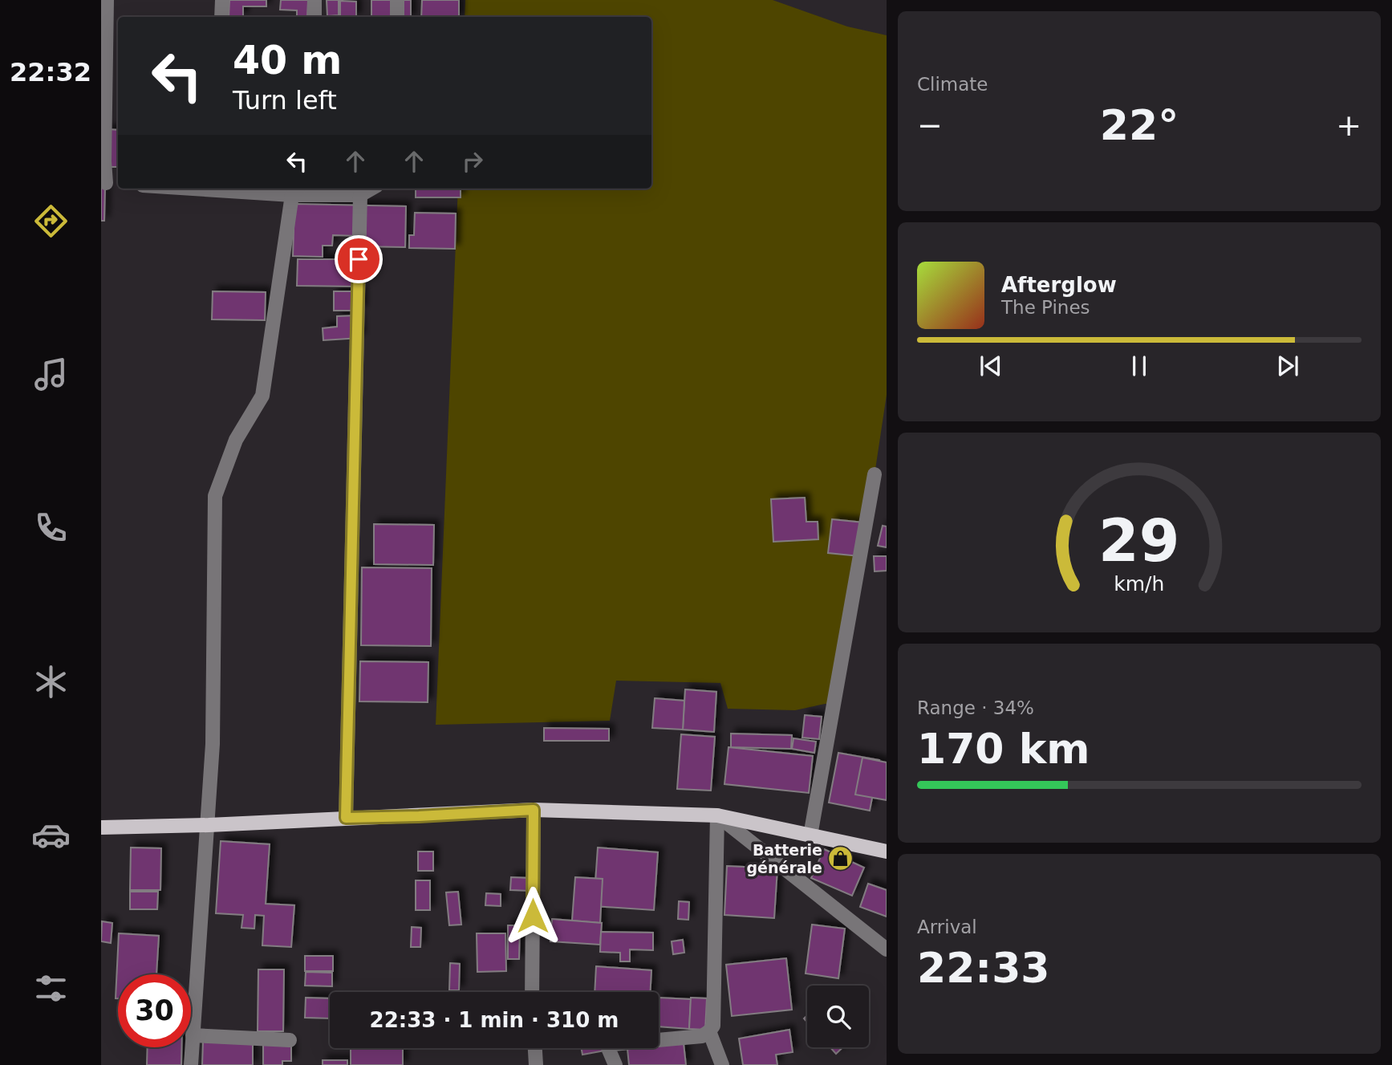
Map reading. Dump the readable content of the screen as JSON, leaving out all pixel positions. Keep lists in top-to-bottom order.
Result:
{
  "places": {
    "shop": ["Batterie générale"]
  },
  "page": {
    "tabs": "22:32",
    "tile": [
      "Climate",
      ["Range · 34%", "170 km"],
      ["Arrival", "22:33"]
    ],
    "turn": ["40 m", "Turn left"],
    "heat": ["−", "22°", "+"],
    "song": ["Afterglow", "The Pines"],
    "limit": "30",
    "trip": "22:33 · 1 min · 310 m",
    "gauge": ["29", "km/h"]
  }
}
